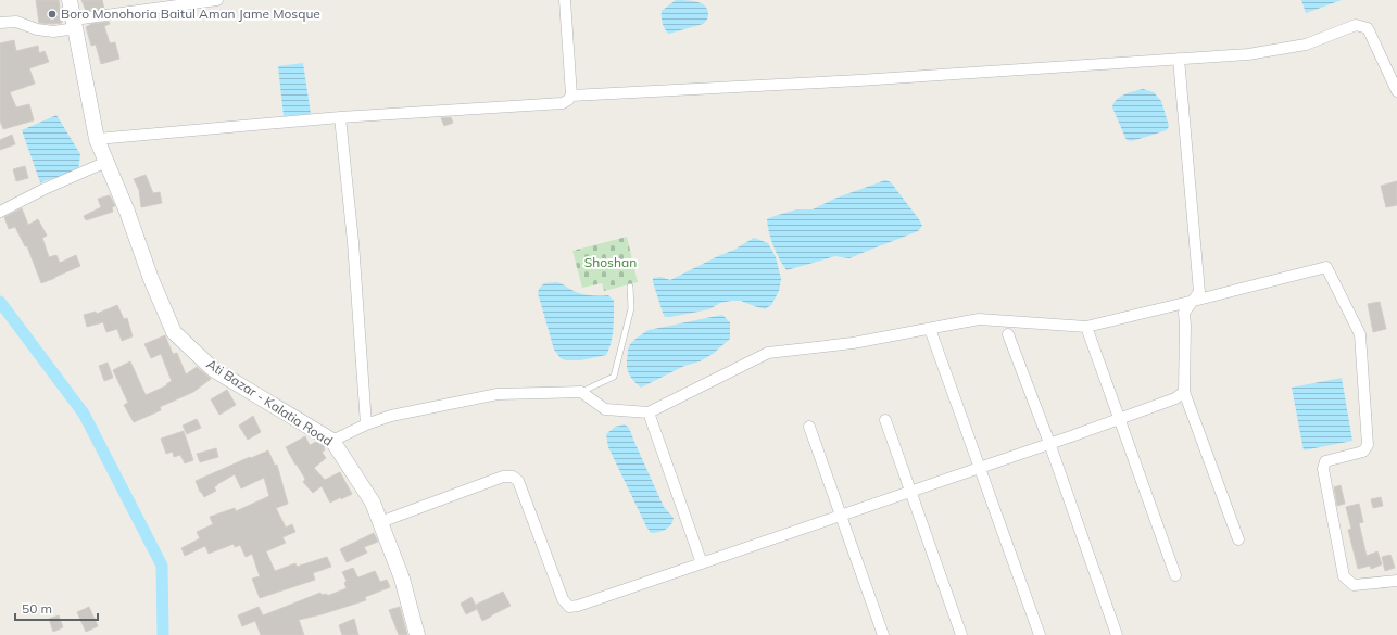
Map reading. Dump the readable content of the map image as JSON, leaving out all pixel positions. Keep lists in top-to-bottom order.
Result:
{
  "streets": {
    "main road": ["Ati Bazar - Kalatia Road"]
  },
  "parks": ["Shoshan"],
  "places": ["Boro Monohoria Baitul Aman Jame Mosque"],
  "scale_bar": "50 m"
}
